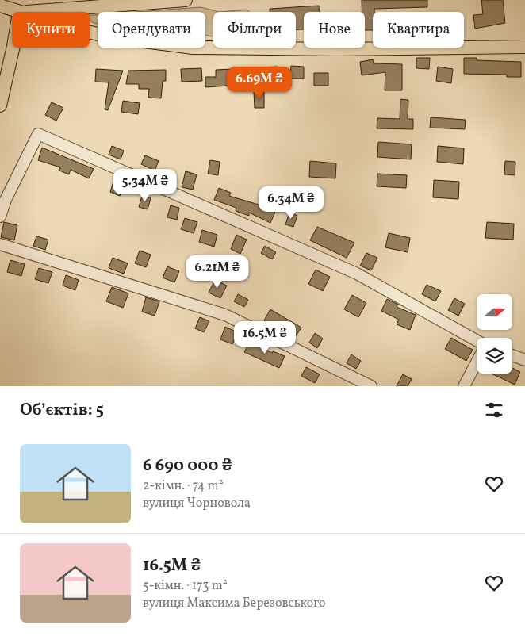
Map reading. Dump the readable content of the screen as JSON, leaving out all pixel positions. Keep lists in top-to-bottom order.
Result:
{
  "north": "right",
  "page": {
    "chip": [
      "Купити",
      "Орендувати",
      "Фільтри",
      "Нове",
      "Квартира"
    ],
    "price": [
      "6.69M ₴",
      "5.34M ₴",
      "6.34M ₴",
      "6.21M ₴",
      "16.5M ₴"
    ],
    "heading": "Об’єктів: 5",
    "list": [
      {
        "name": "6 690 000 ₴",
        "note": "2-кімн. · 74 m² · вулиця Чорновола"
      },
      {
        "name": "16.5M ₴",
        "note": "5-кімн. · 173 m² · вулиця Максима Березовського"
      }
    ]
  }
}
